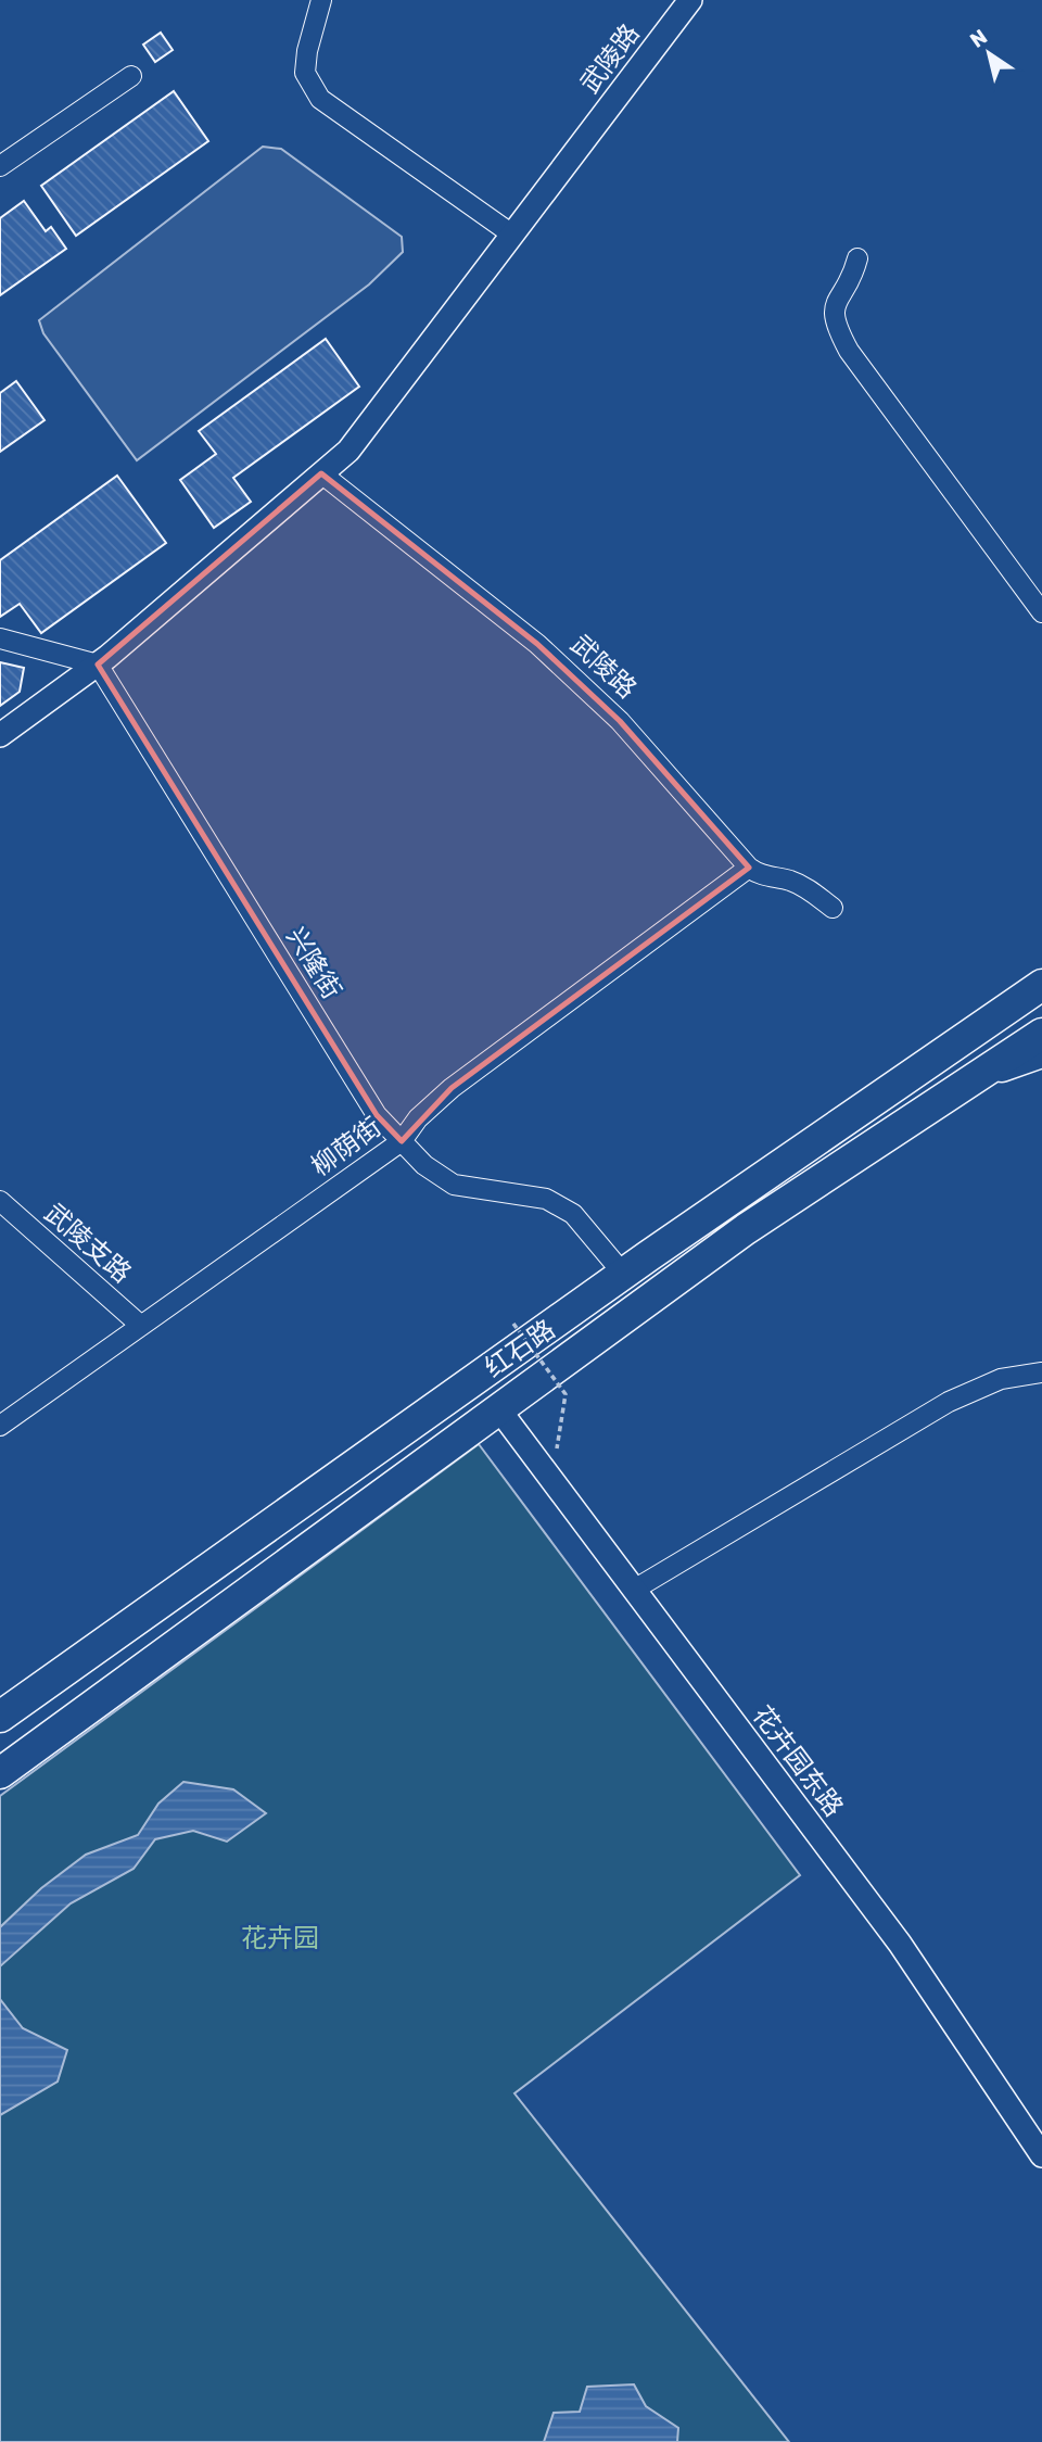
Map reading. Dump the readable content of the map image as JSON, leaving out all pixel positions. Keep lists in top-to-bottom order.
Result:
{
  "streets": {
    "highway": ["红石路"],
    "street": [
      "武陵路",
      "兴隆街",
      "柳荫街",
      "武陵支路",
      "花卉园东路"
    ]
  },
  "crossings": [
    ["武陵路", "兴隆街"],
    ["武陵路", "柳荫街"],
    ["兴隆街", "柳荫街"],
    ["兴隆街", "红石路"],
    ["柳荫街", "武陵支路"],
    ["红石路", "花卉园东路"]
  ],
  "parks": ["花卉园"],
  "north": "top left"
}
